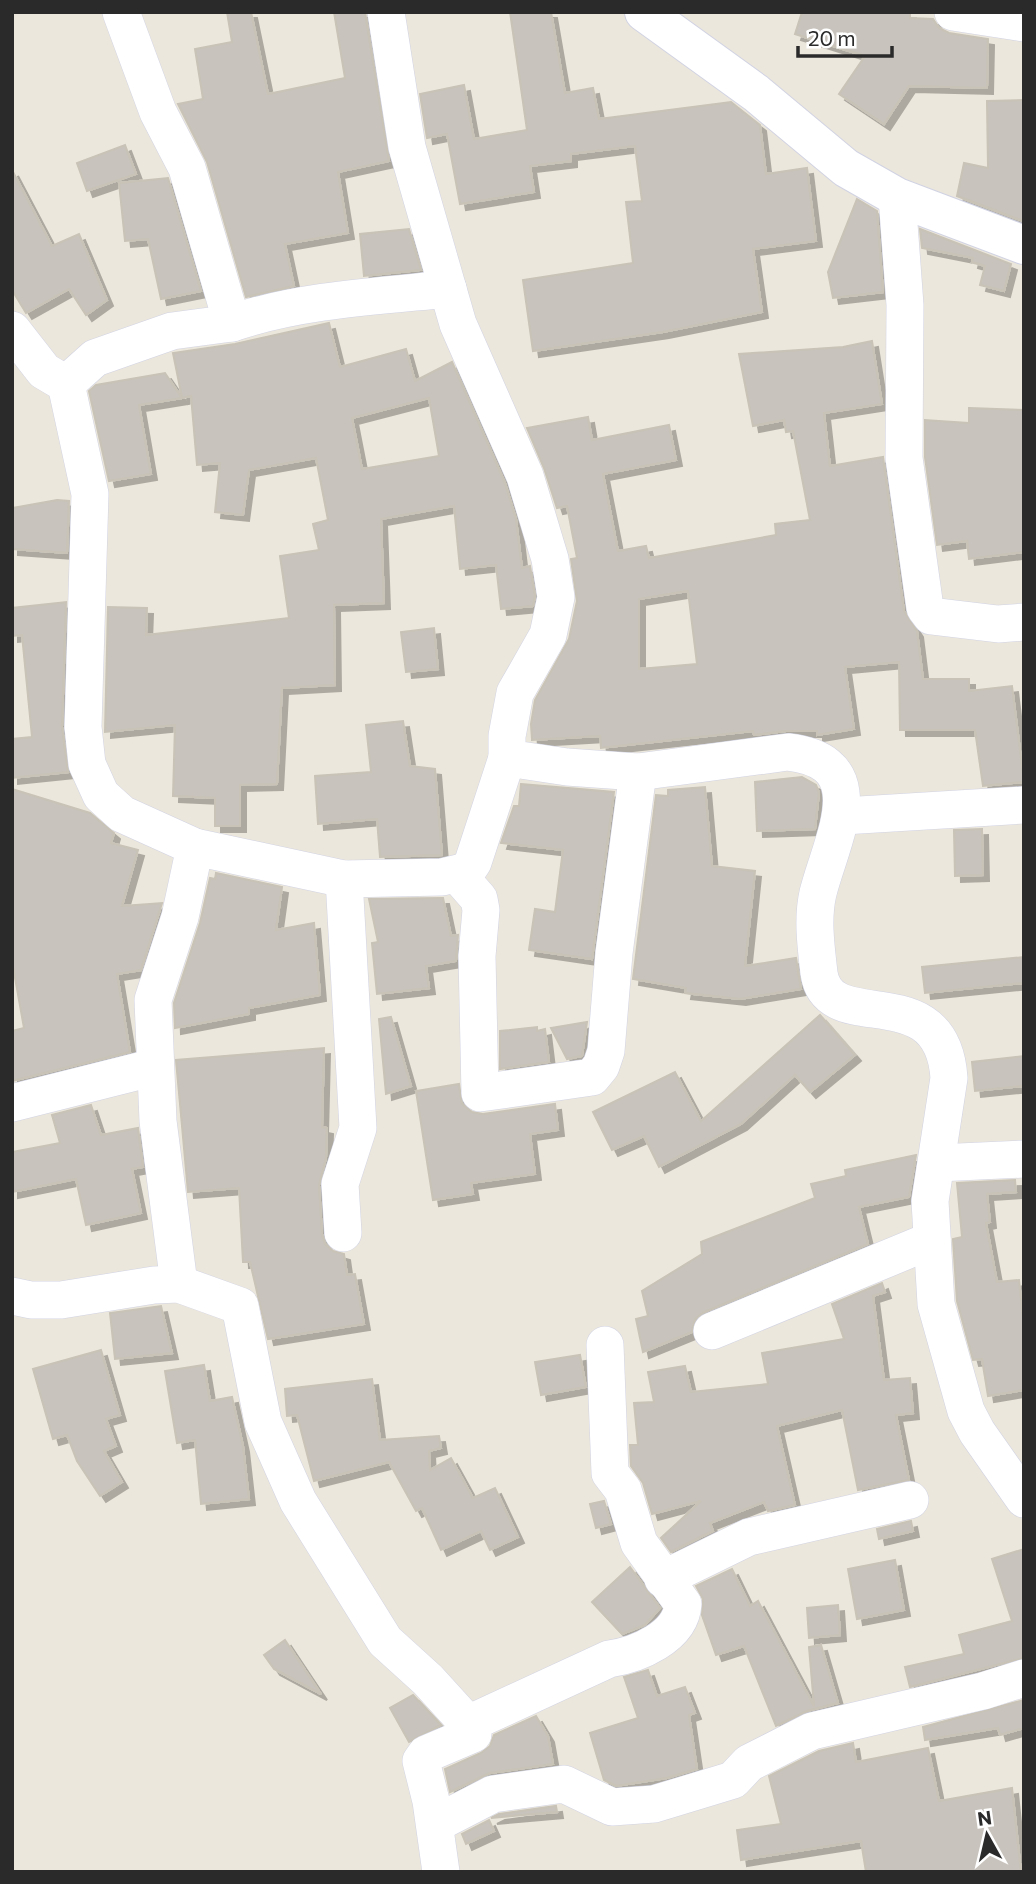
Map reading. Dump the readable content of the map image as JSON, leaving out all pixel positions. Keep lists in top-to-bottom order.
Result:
{
  "scale_bar": "20 m",
  "north": "top"
}
